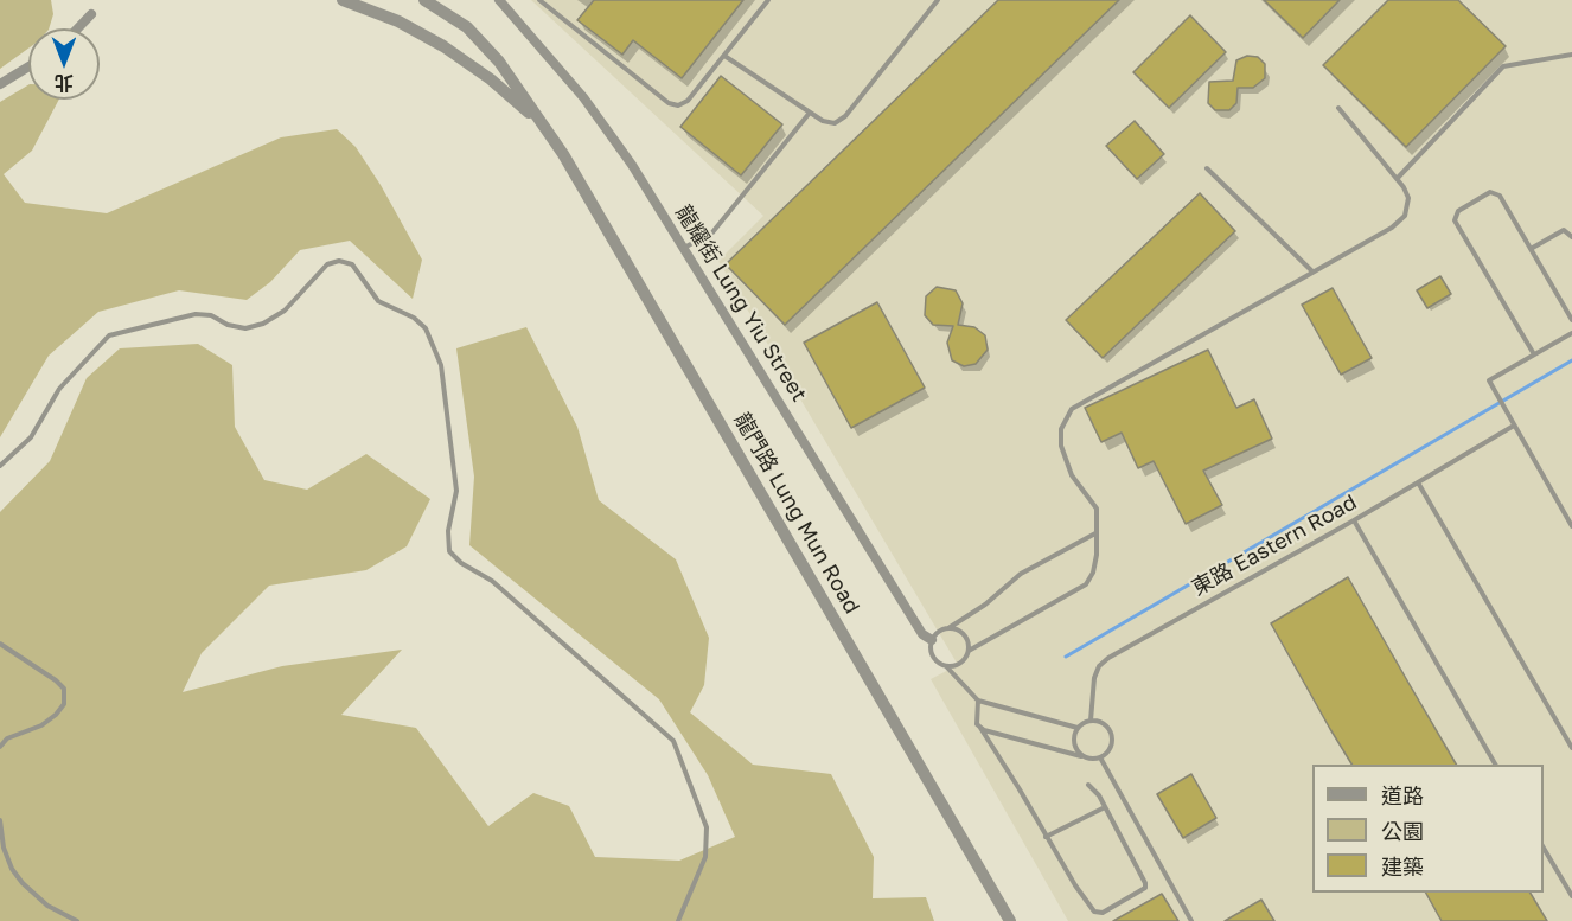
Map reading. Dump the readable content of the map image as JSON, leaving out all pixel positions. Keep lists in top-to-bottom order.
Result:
{
  "streets": {
    "street": ["龍耀街 Lung Yiu Street", "龍門路 Lung Mun Road"],
    "lane": ["東路 Eastern Road"]
  },
  "legend": ["道路", "公園", "建築"],
  "north": "bottom"
}
